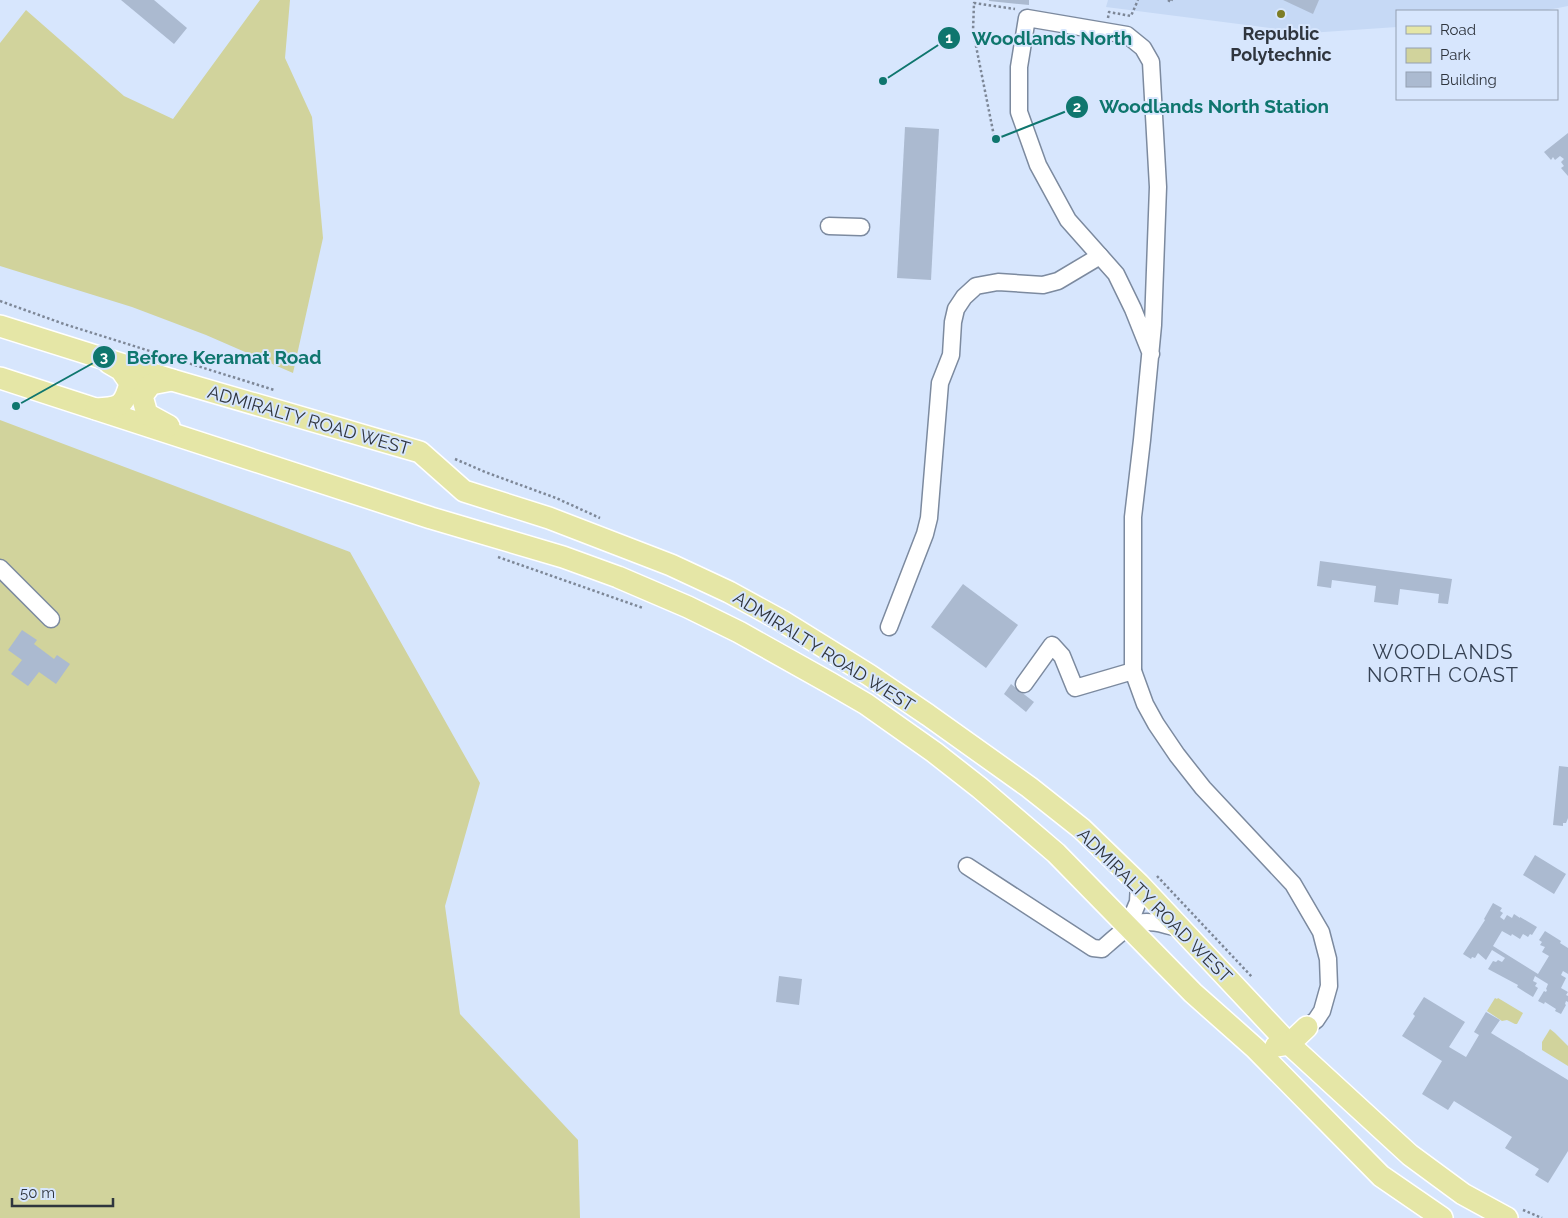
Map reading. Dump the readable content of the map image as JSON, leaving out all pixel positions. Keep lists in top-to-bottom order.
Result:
{
  "streets": {
    "main road": ["ADMIRALTY ROAD WEST"]
  },
  "districts": ["WOODLANDS NORTH COAST"],
  "places": [
    "Republic Polytechnic",
    "Woodlands North",
    "Woodlands North Station",
    "Before Keramat Road"
  ],
  "legend": ["Road", "Park", "Building"],
  "scale_bar": "50 m"
}
